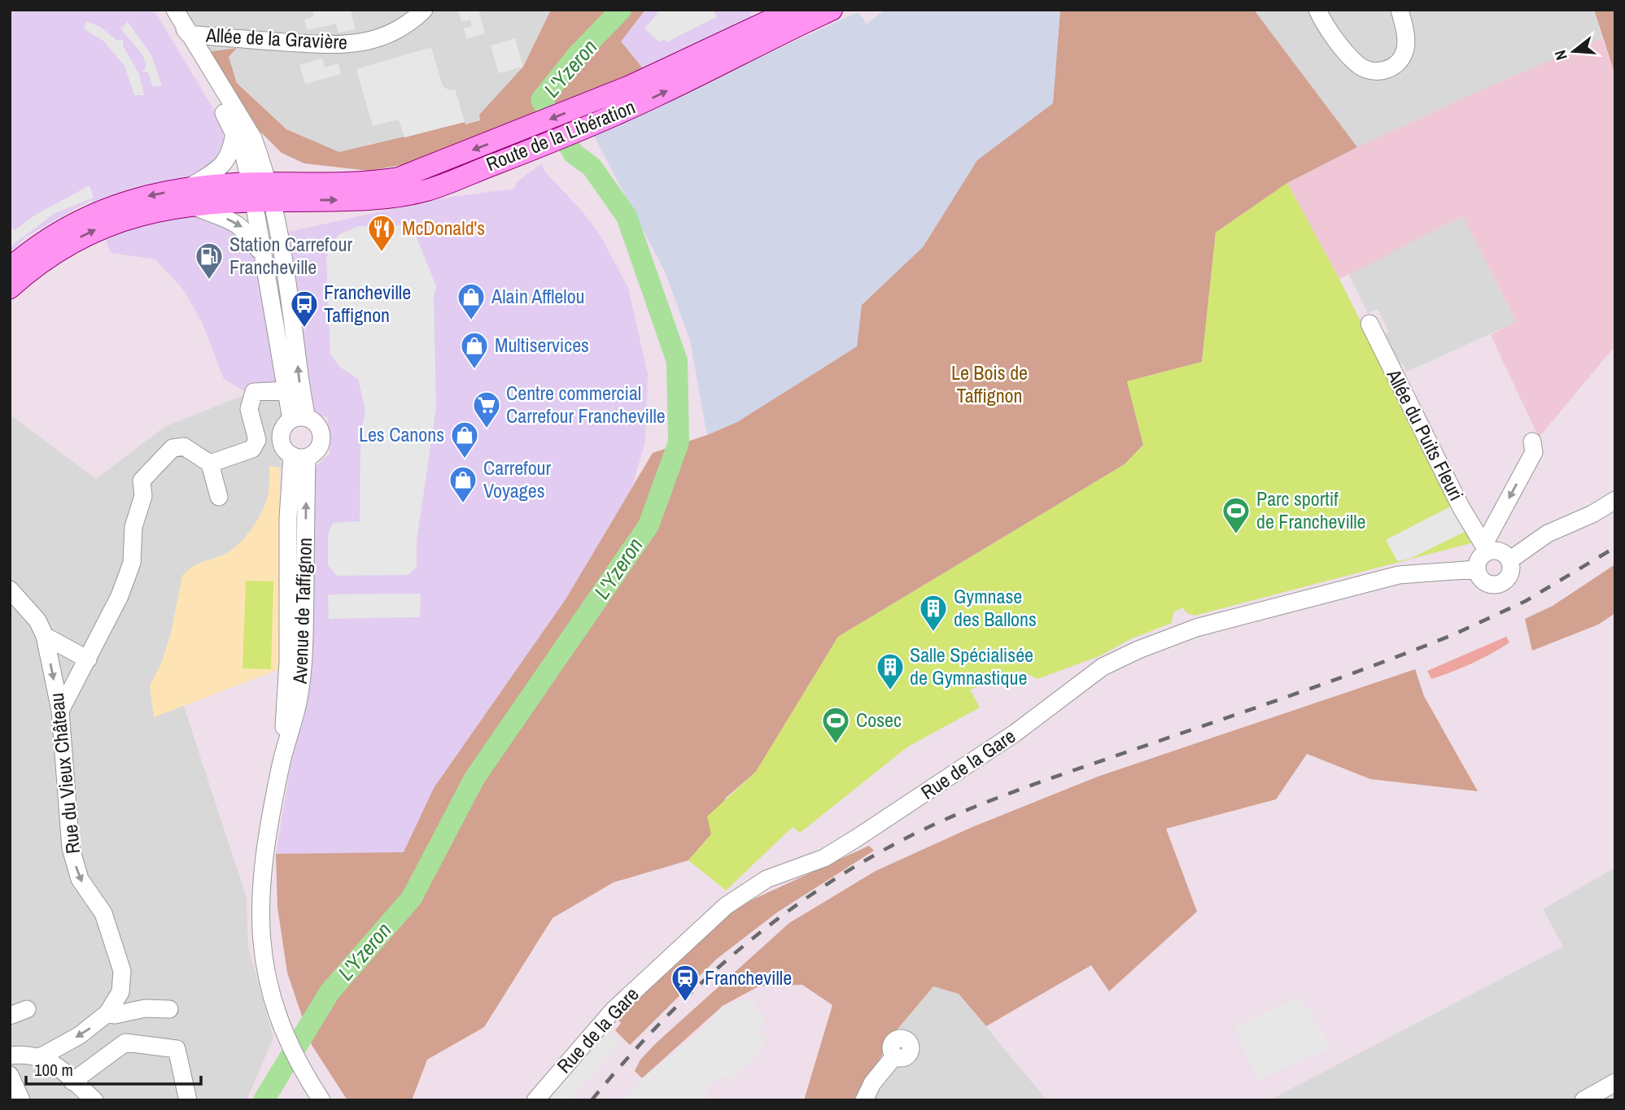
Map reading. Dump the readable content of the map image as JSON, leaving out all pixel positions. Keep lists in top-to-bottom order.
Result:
{
  "streets": {
    "main road": ["Route de la Libération"],
    "street": [
      "Allée de la Gravière",
      "Allée du Puits Fleuri",
      "Avenue de Taffignon",
      "Rue de la Gare",
      "Rue du Vieux Château"
    ]
  },
  "crossings": [
    ["Route de la Libération", "Avenue de Taffignon"],
    ["Allée du Puits Fleuri", "Rue de la Gare"]
  ],
  "one_way": ["Rue du Vieux Château"],
  "water": ["L'Yzeron"],
  "parks": ["Le Bois de Taffignon"],
  "places": {
    "restaurant": ["McDonald's"],
    "fuel station": ["Station Carrefour Francheville"],
    "shop": [
      "Alain Afflelou",
      "Multiservices",
      "Les Canons",
      "Carrefour Voyages"
    ],
    "bus stop": ["Francheville Taffignon"],
    "supermarket": ["Centre commercial Carrefour Francheville"],
    "sports": ["Parc sportif de Francheville", "Cosec"],
    "building": ["Gymnase des Ballons", "Salle Spécialisée de Gymnastique"],
    "station": ["Francheville"]
  },
  "scale_bar": "100 m",
  "north": "left"
}
